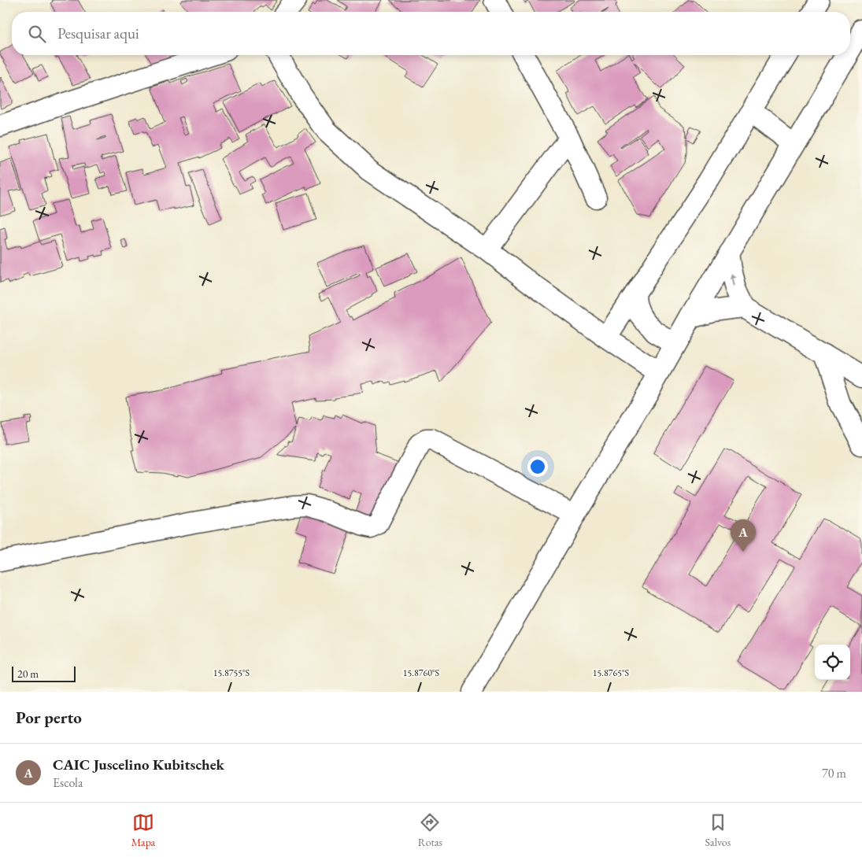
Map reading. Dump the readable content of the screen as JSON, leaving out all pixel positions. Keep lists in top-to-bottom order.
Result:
{
  "scale_bar": "20 m",
  "page": {
    "search": "Pesquisar aqui",
    "pins": "A",
    "scale": "20 m",
    "heading": "Por perto",
    "list": [
      {
        "mark": "A",
        "name": "CAIC Juscelino Kubitschek",
        "note": "Escola",
        "value": "70 m"
      }
    ],
    "nav": ["Mapa", "Rotas", "Salvos"]
  },
  "coordinates": ["15.8755°S", "15.8760°S", "15.8765°S"]
}
